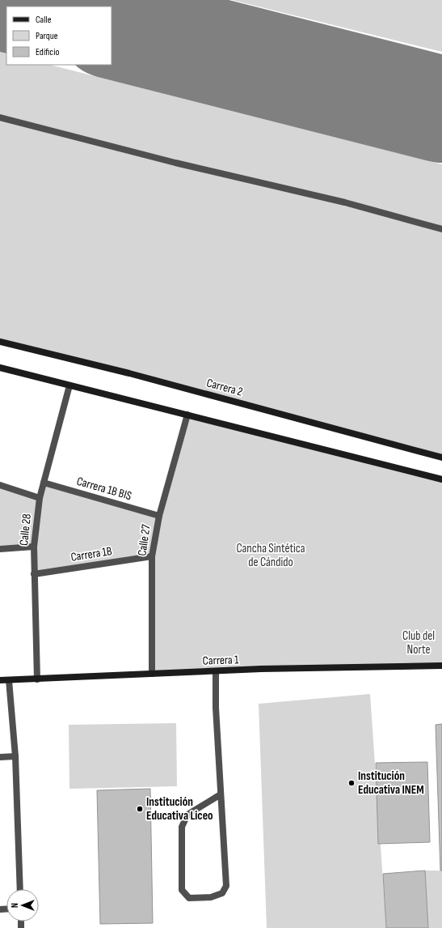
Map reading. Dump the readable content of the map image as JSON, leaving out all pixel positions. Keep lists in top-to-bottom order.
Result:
{
  "streets": {
    "main road": ["Carrera 2", "Carrera 1"],
    "street": [
      "Carrera 1B BIS",
      "Calle 28",
      "Calle 27",
      "Carrera 1B"
    ]
  },
  "crossings": [
    ["Carrera 1B BIS", "Calle 28"],
    ["Carrera 1B BIS", "Calle 27"],
    ["Calle 28", "Carrera 1B"],
    ["Calle 28", "Carrera 1"],
    ["Calle 27", "Carrera 1B"],
    ["Calle 27", "Carrera 1"]
  ],
  "parks": ["Cancha Sintética de Cándido", "Club del Norte"],
  "places": ["Institución Educativa INEM", "Institución Educativa Liceo"],
  "legend": ["Calle", "Parque", "Edificio"],
  "north": "left"
}
